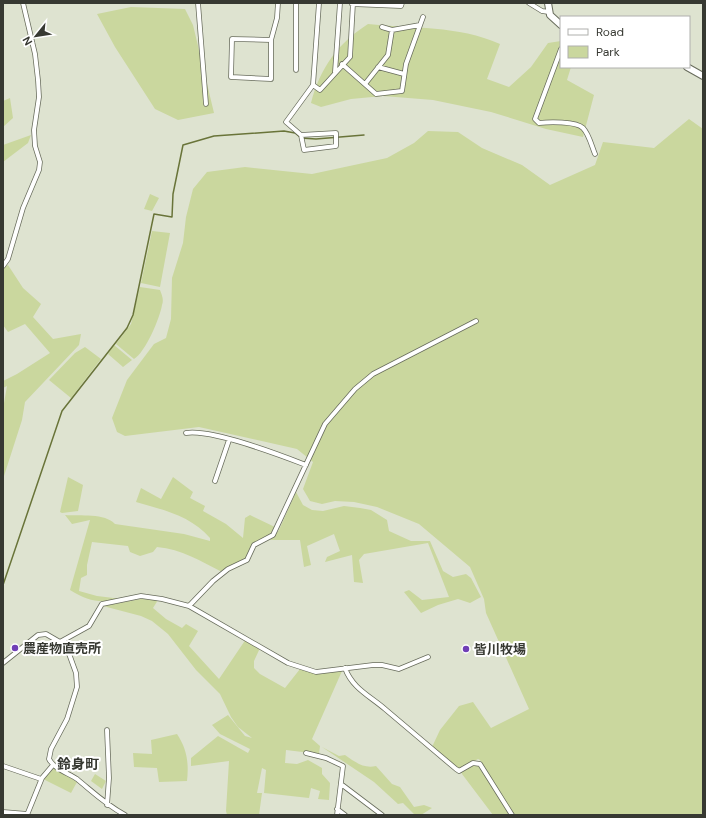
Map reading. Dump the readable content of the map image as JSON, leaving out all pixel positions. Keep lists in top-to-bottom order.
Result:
{
  "districts": ["鈴身町"],
  "places": ["農産物直売所", "皆川牧場"],
  "legend": ["Road", "Park"],
  "north": "bottom left"
}
